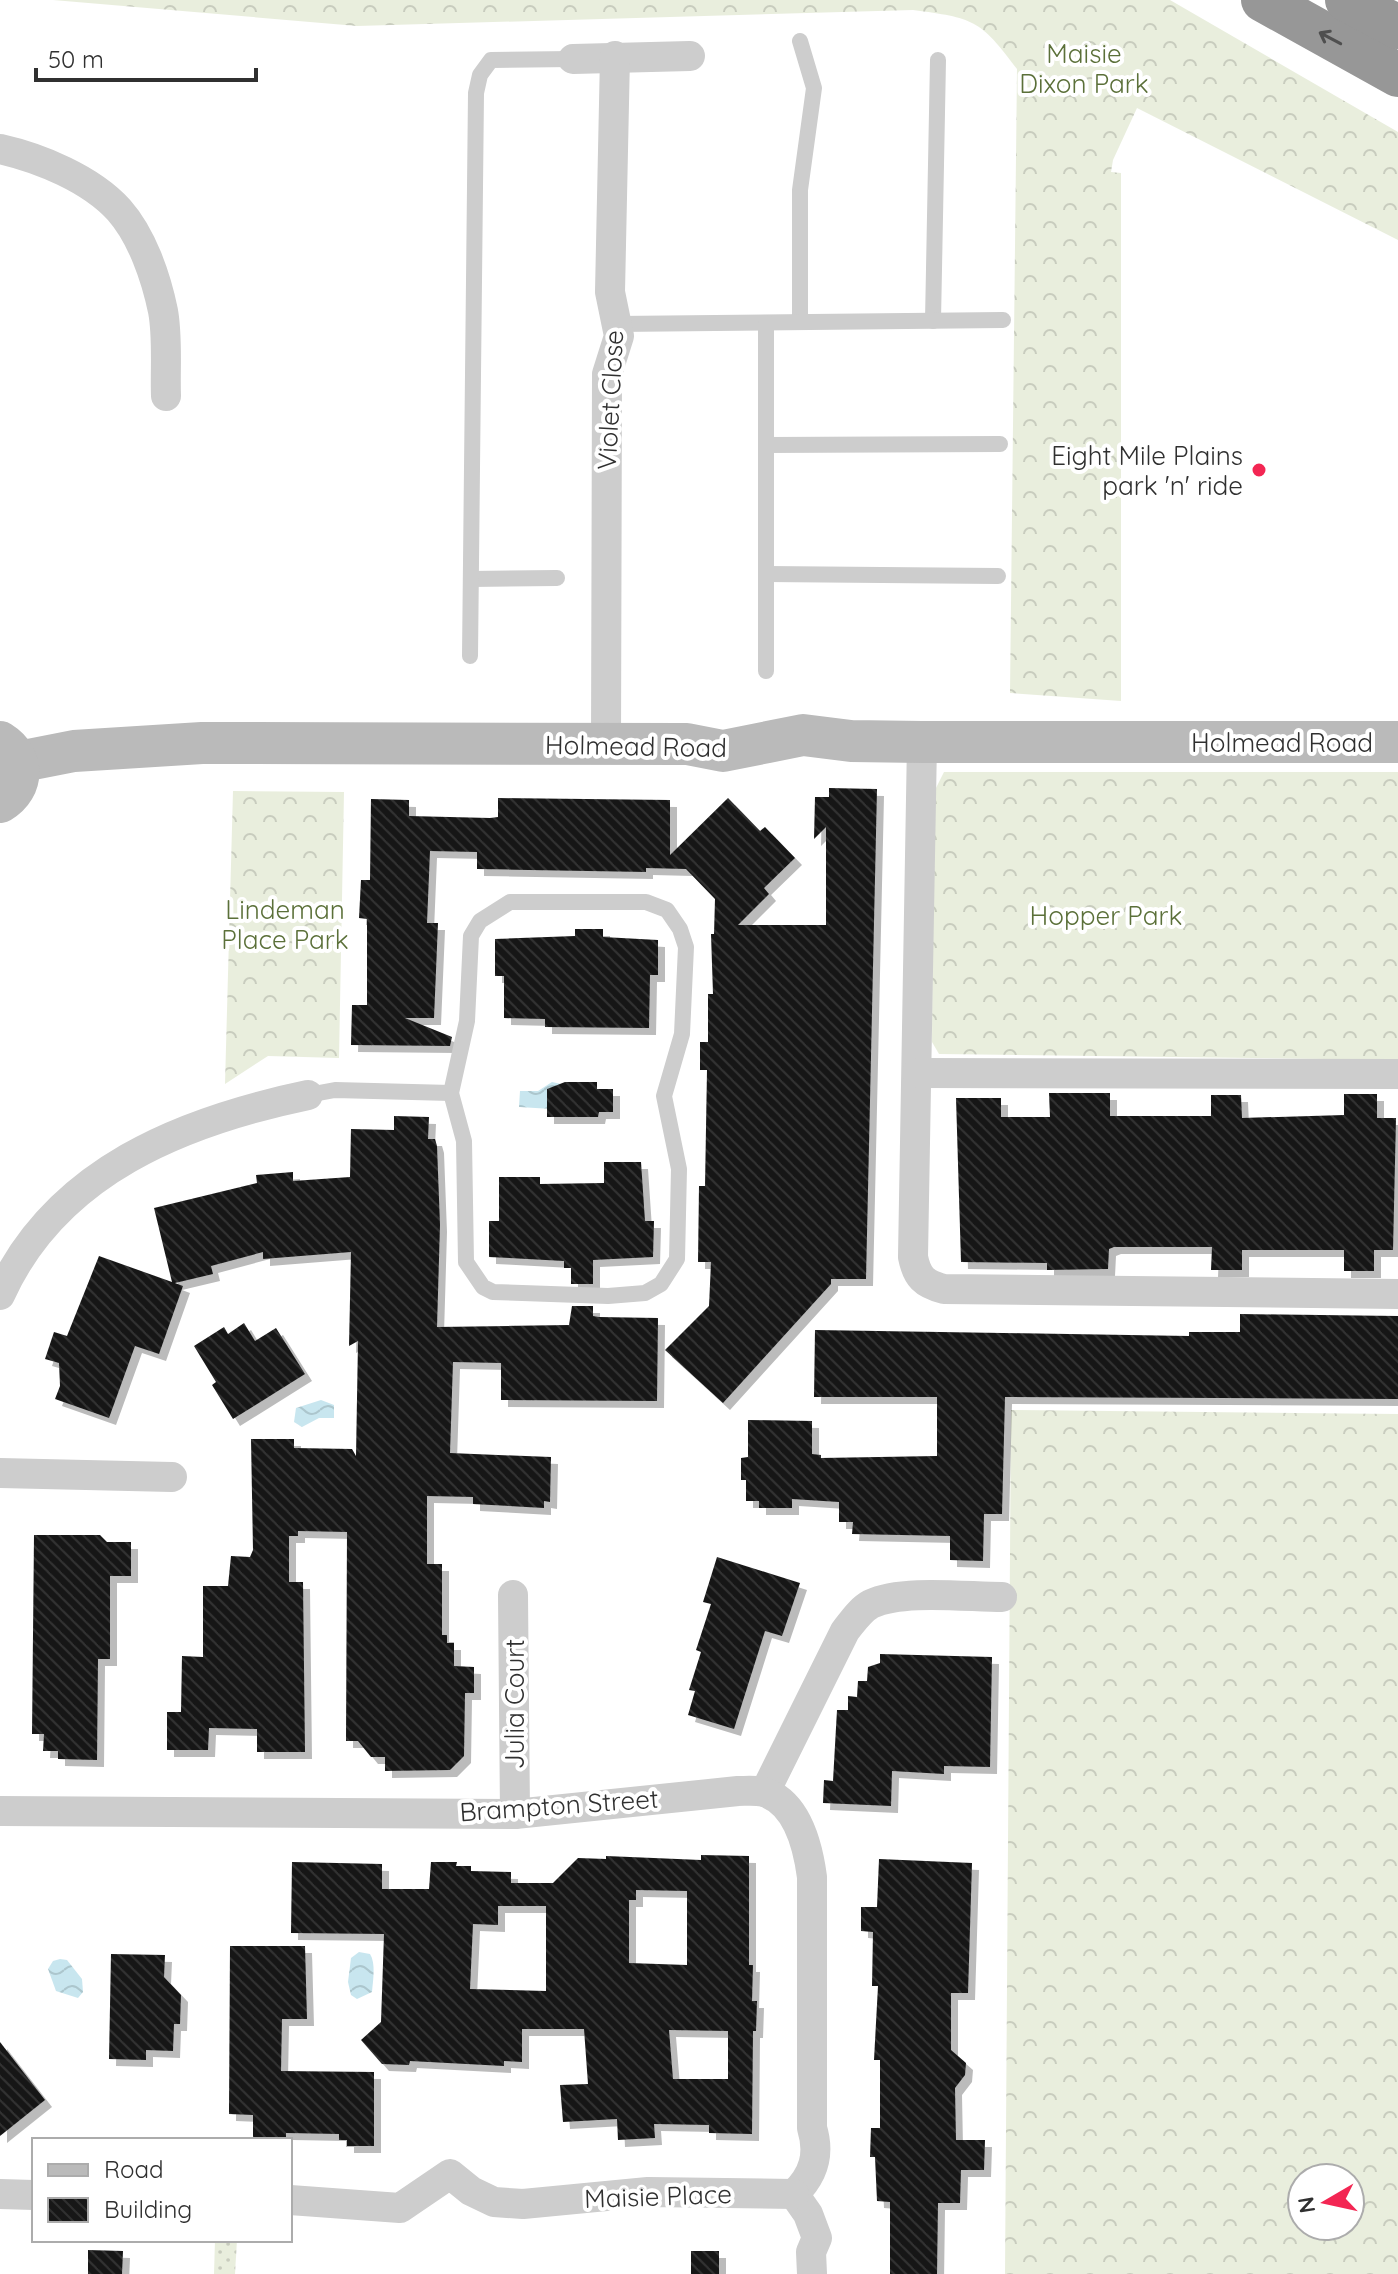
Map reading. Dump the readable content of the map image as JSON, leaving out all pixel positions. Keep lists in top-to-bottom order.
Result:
{
  "streets": {
    "street": [
      "Violet Close",
      "Holmead Road",
      "Julia Court",
      "Brampton Street",
      "Maisie Place"
    ]
  },
  "crossings": [
    ["Violet Close", "Holmead Road"],
    ["Julia Court", "Brampton Street"]
  ],
  "parks": ["Maisie Dixon Park", "Lindeman Place Park", "Hopper Park"],
  "places": ["Eight Mile Plains park 'n' ride"],
  "legend": ["Road", "Building"],
  "scale_bar": "50 m",
  "north": "left"
}
